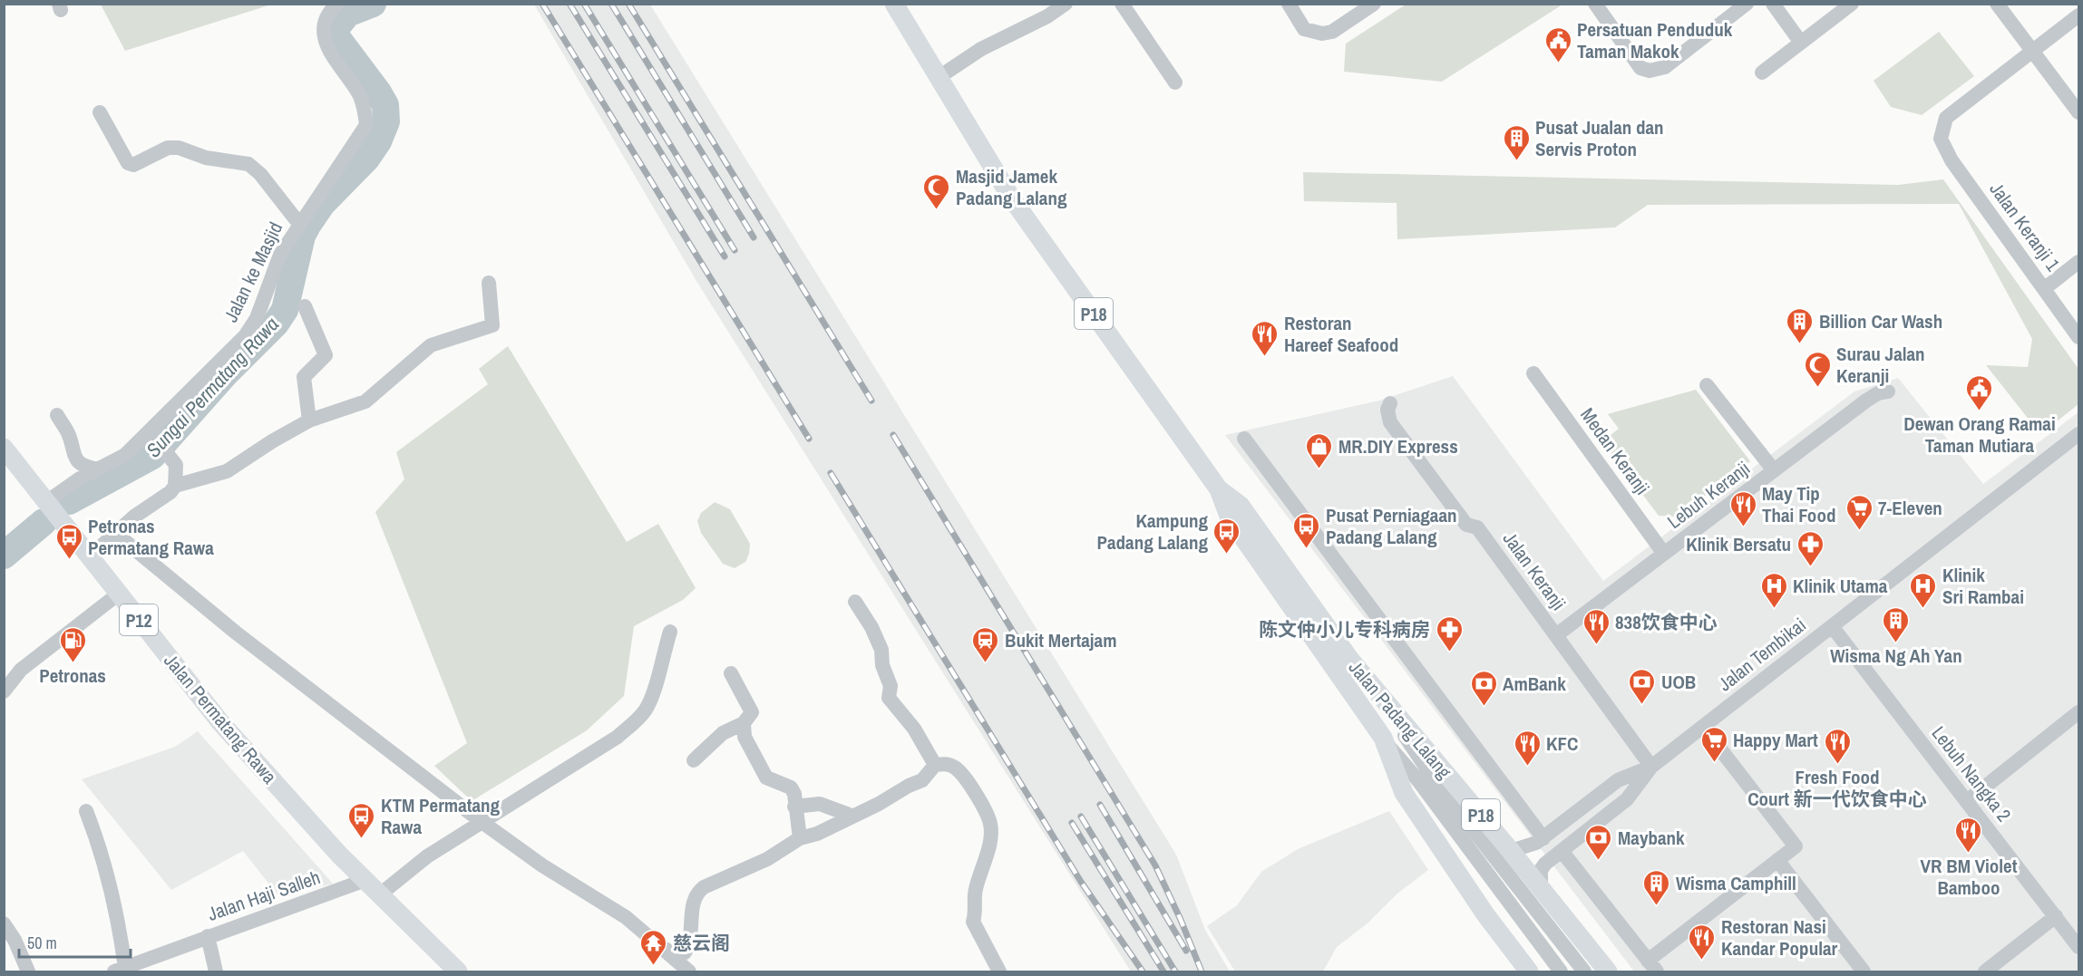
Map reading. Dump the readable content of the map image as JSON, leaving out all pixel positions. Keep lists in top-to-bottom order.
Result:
{
  "streets": {
    "main road": [
      "P18",
      "P12",
      "Jalan Permatang Rawa",
      "Jalan Padang Lalang"
    ],
    "street": [
      "Jalan Keranji 1",
      "Jalan ke Masjid",
      "Medan Keranji",
      "Lebuh Keranji",
      "Jalan Keranji",
      "Jalan Tembikai",
      "Lebuh Nangka 2",
      "Jalan Haji Salleh"
    ]
  },
  "crossings": [
    ["Jalan ke Masjid", "Jalan Permatang Rawa"],
    ["Medan Keranji", "Lebuh Keranji"],
    ["Lebuh Keranji", "Jalan Keranji"],
    ["Jalan Keranji", "Jalan Tembikai"],
    ["Jalan Tembikai", "Jalan Padang Lalang"],
    ["Jalan Tembikai", "Lebuh Nangka 2"],
    ["Jalan Permatang Rawa", "Jalan Haji Salleh"]
  ],
  "water": ["Sungai Permatang Rawa"],
  "places": {
    "public building": ["Persatuan Penduduk Taman Makok", "Dewan Orang Ramai Taman Mutiara"],
    "building": [
      "Pusat Jualan dan Servis Proton",
      "Billion Car Wash",
      "Wisma Ng Ah Yan",
      "Wisma Camphill"
    ],
    "mosque": ["Masjid Jamek Padang Lalang", "Surau Jalan Keranji"],
    "restaurant": [
      "Restoran Hareef Seafood",
      "May Tip Thai Food",
      "838饮食中心",
      "Fresh Food Court 新一代饮食中心",
      "KFC",
      "VR BM Violet Bamboo",
      "Restoran Nasi Kandar Popular"
    ],
    "shop": ["MR.DIY Express"],
    "supermarket": ["7-Eleven", "Happy Mart"],
    "bus stop": [
      "Pusat Perniagaan Padang Lalang",
      "Kampung Padang Lalang",
      "Petronas Permatang Rawa",
      "KTM Permatang Rawa"
    ],
    "pharmacy": ["Klinik Bersatu", "陈文仲小儿专科病房"],
    "hospital": ["Klinik Utama", "Klinik Sri Rambai"],
    "fuel station": ["Petronas"],
    "station": ["Bukit Mertajam"],
    "bank": ["UOB", "AmBank", "Maybank"],
    "temple": ["慈云阁"]
  },
  "scale_bar": "50 m"
}
